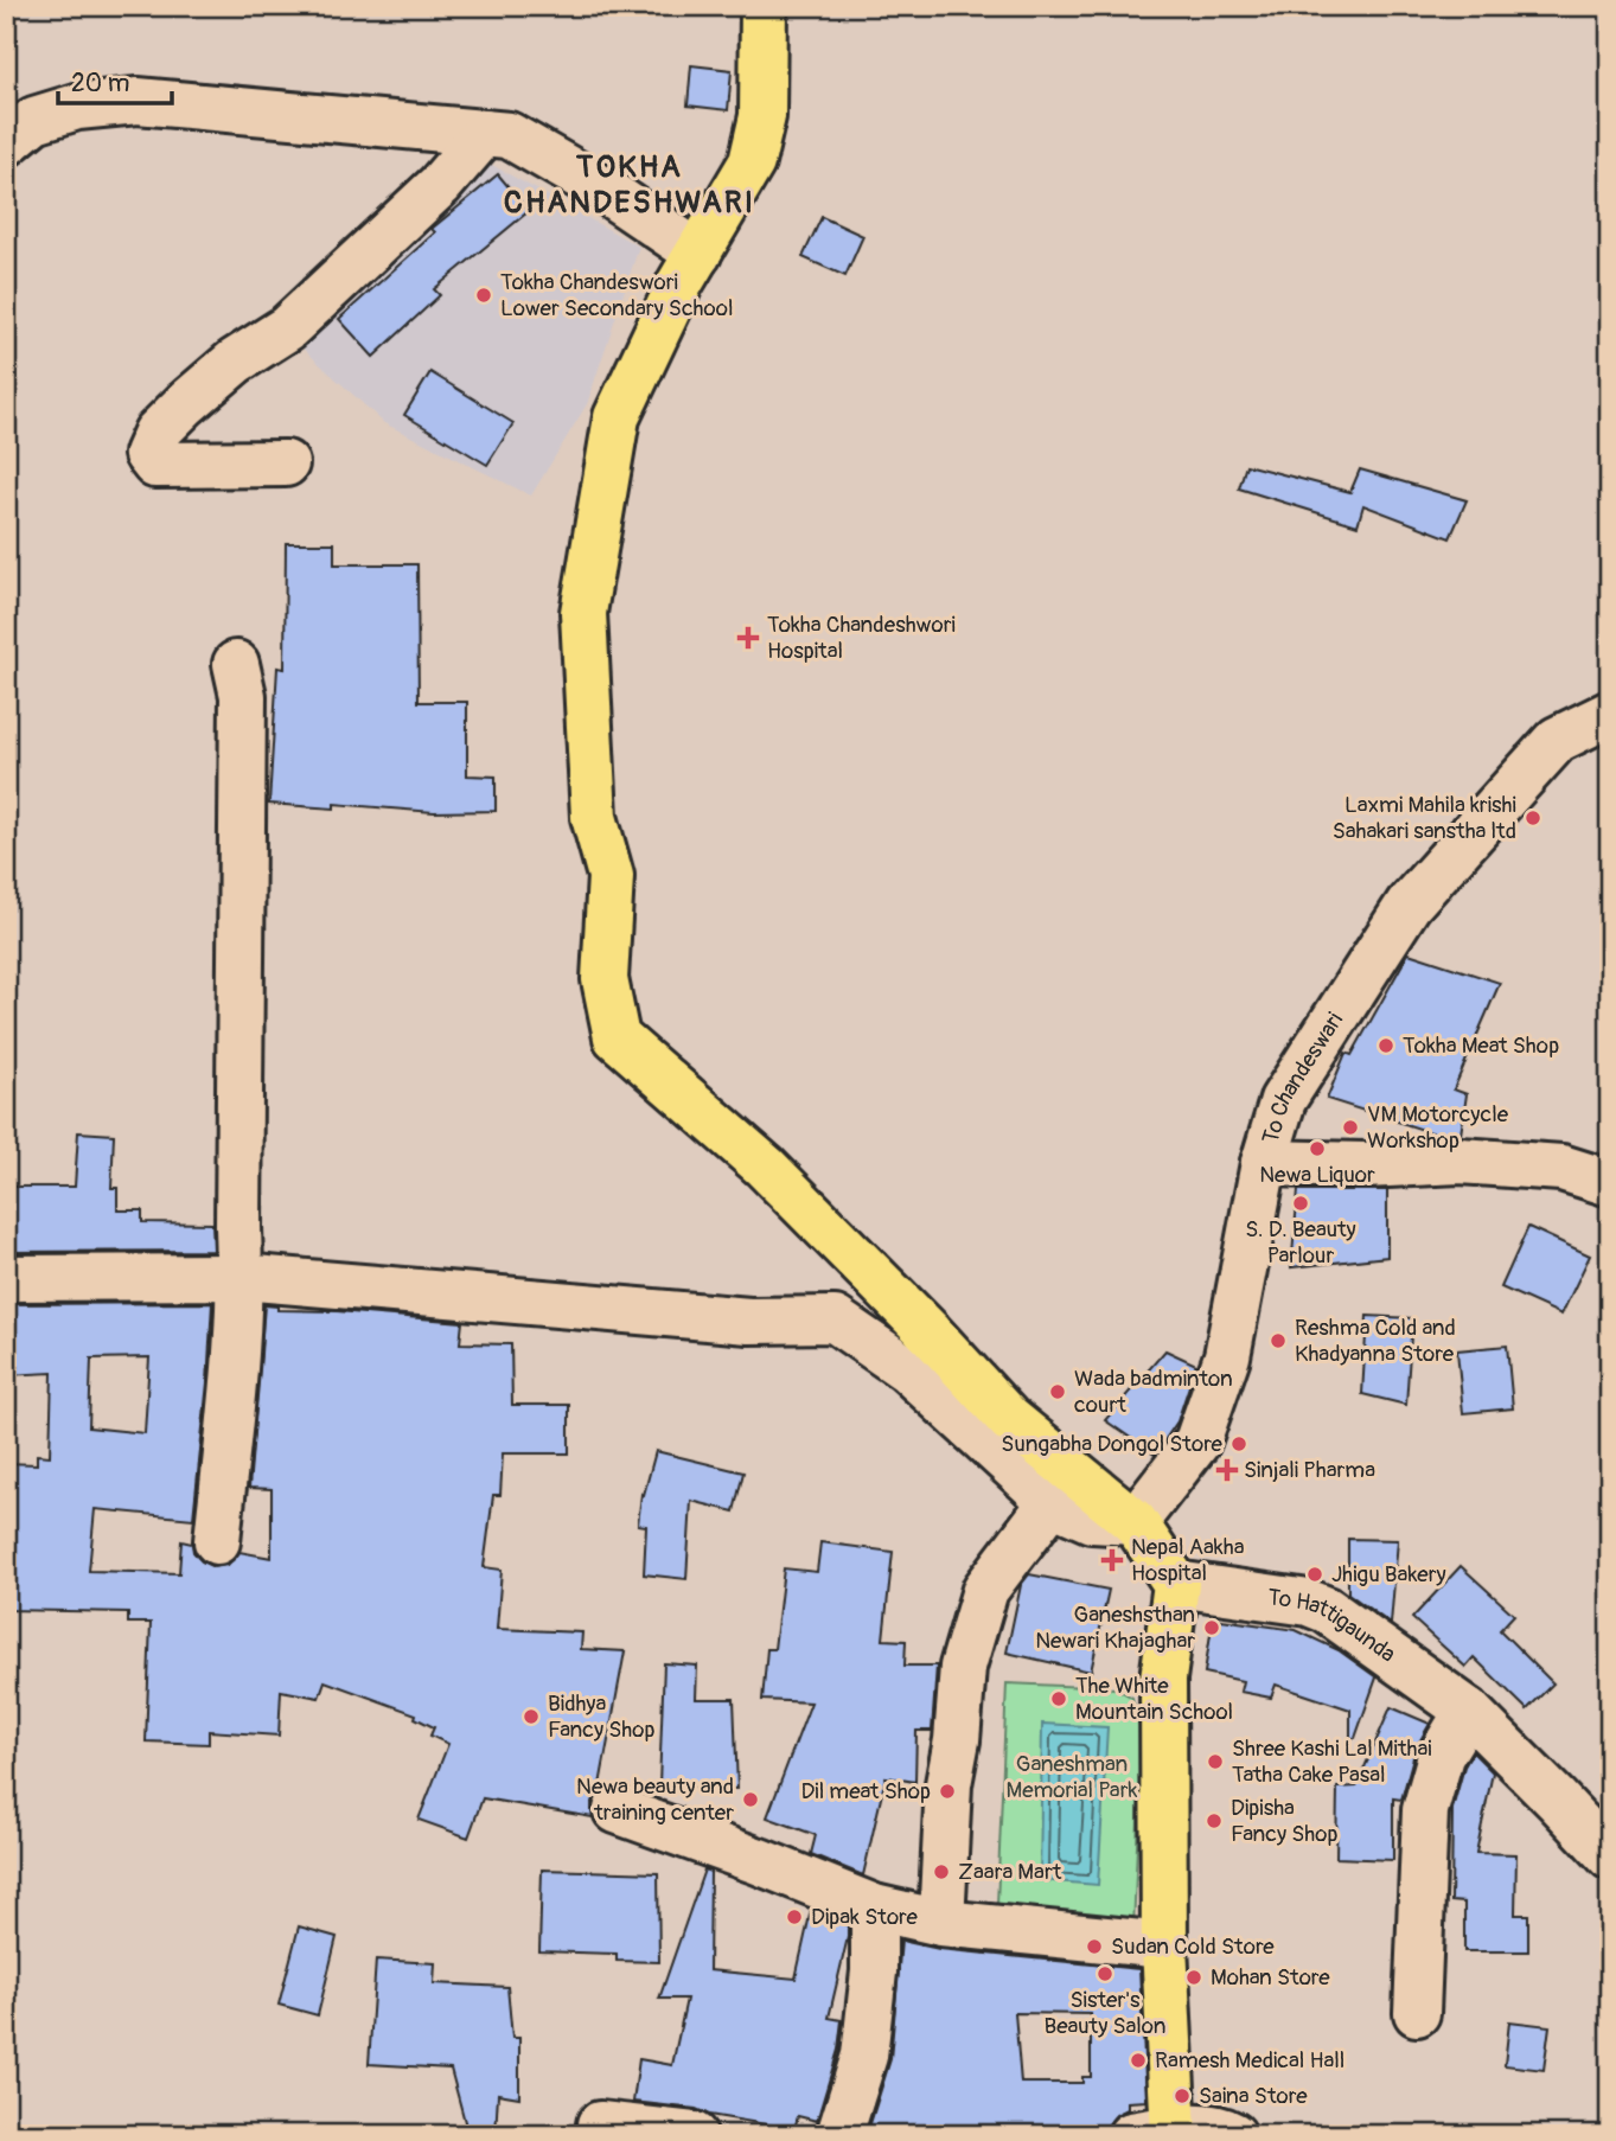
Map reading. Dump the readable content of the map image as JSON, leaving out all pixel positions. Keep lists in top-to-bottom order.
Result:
{
  "streets": {
    "street": ["To Chandeswari", "To Hattigaunda"]
  },
  "districts": ["TOKHA CHANDESHWARI"],
  "parks": ["Ganeshman Memorial Park"],
  "places": {
    "other": [
      "Tokha Chandeswori Lower Secondary School",
      "Laxmi Mahila krishi Sahakari sanstha ltd",
      "Tokha Meat Shop",
      "VM Motorcycle Workshop",
      "Newa Liquor",
      "S. D. Beauty Parlour",
      "Reshma Cold and Khadyanna Store",
      "Wada badminton court",
      "Sungabha Dongol Store",
      "Jhigu Bakery",
      "Ganeshsthan Newari Khajaghar",
      "The White Mountain School",
      "Bidhya Fancy Shop",
      "Shree Kashi Lal Mithai Tatha Cake Pasal",
      "Dil meat Shop",
      "Newa beauty and training center",
      "Dipisha Fancy Shop",
      "Zaara Mart",
      "Dipak Store",
      "Sudan Cold Store",
      "Sister's Beauty Salon",
      "Mohan Store",
      "Ramesh Medical Hall",
      "Saina Store"
    ],
    "health": ["Tokha Chandeshwori Hospital", "Sinjali Pharma", "Nepal Aakha Hospital"]
  },
  "scale_bar": "20 m"
}
